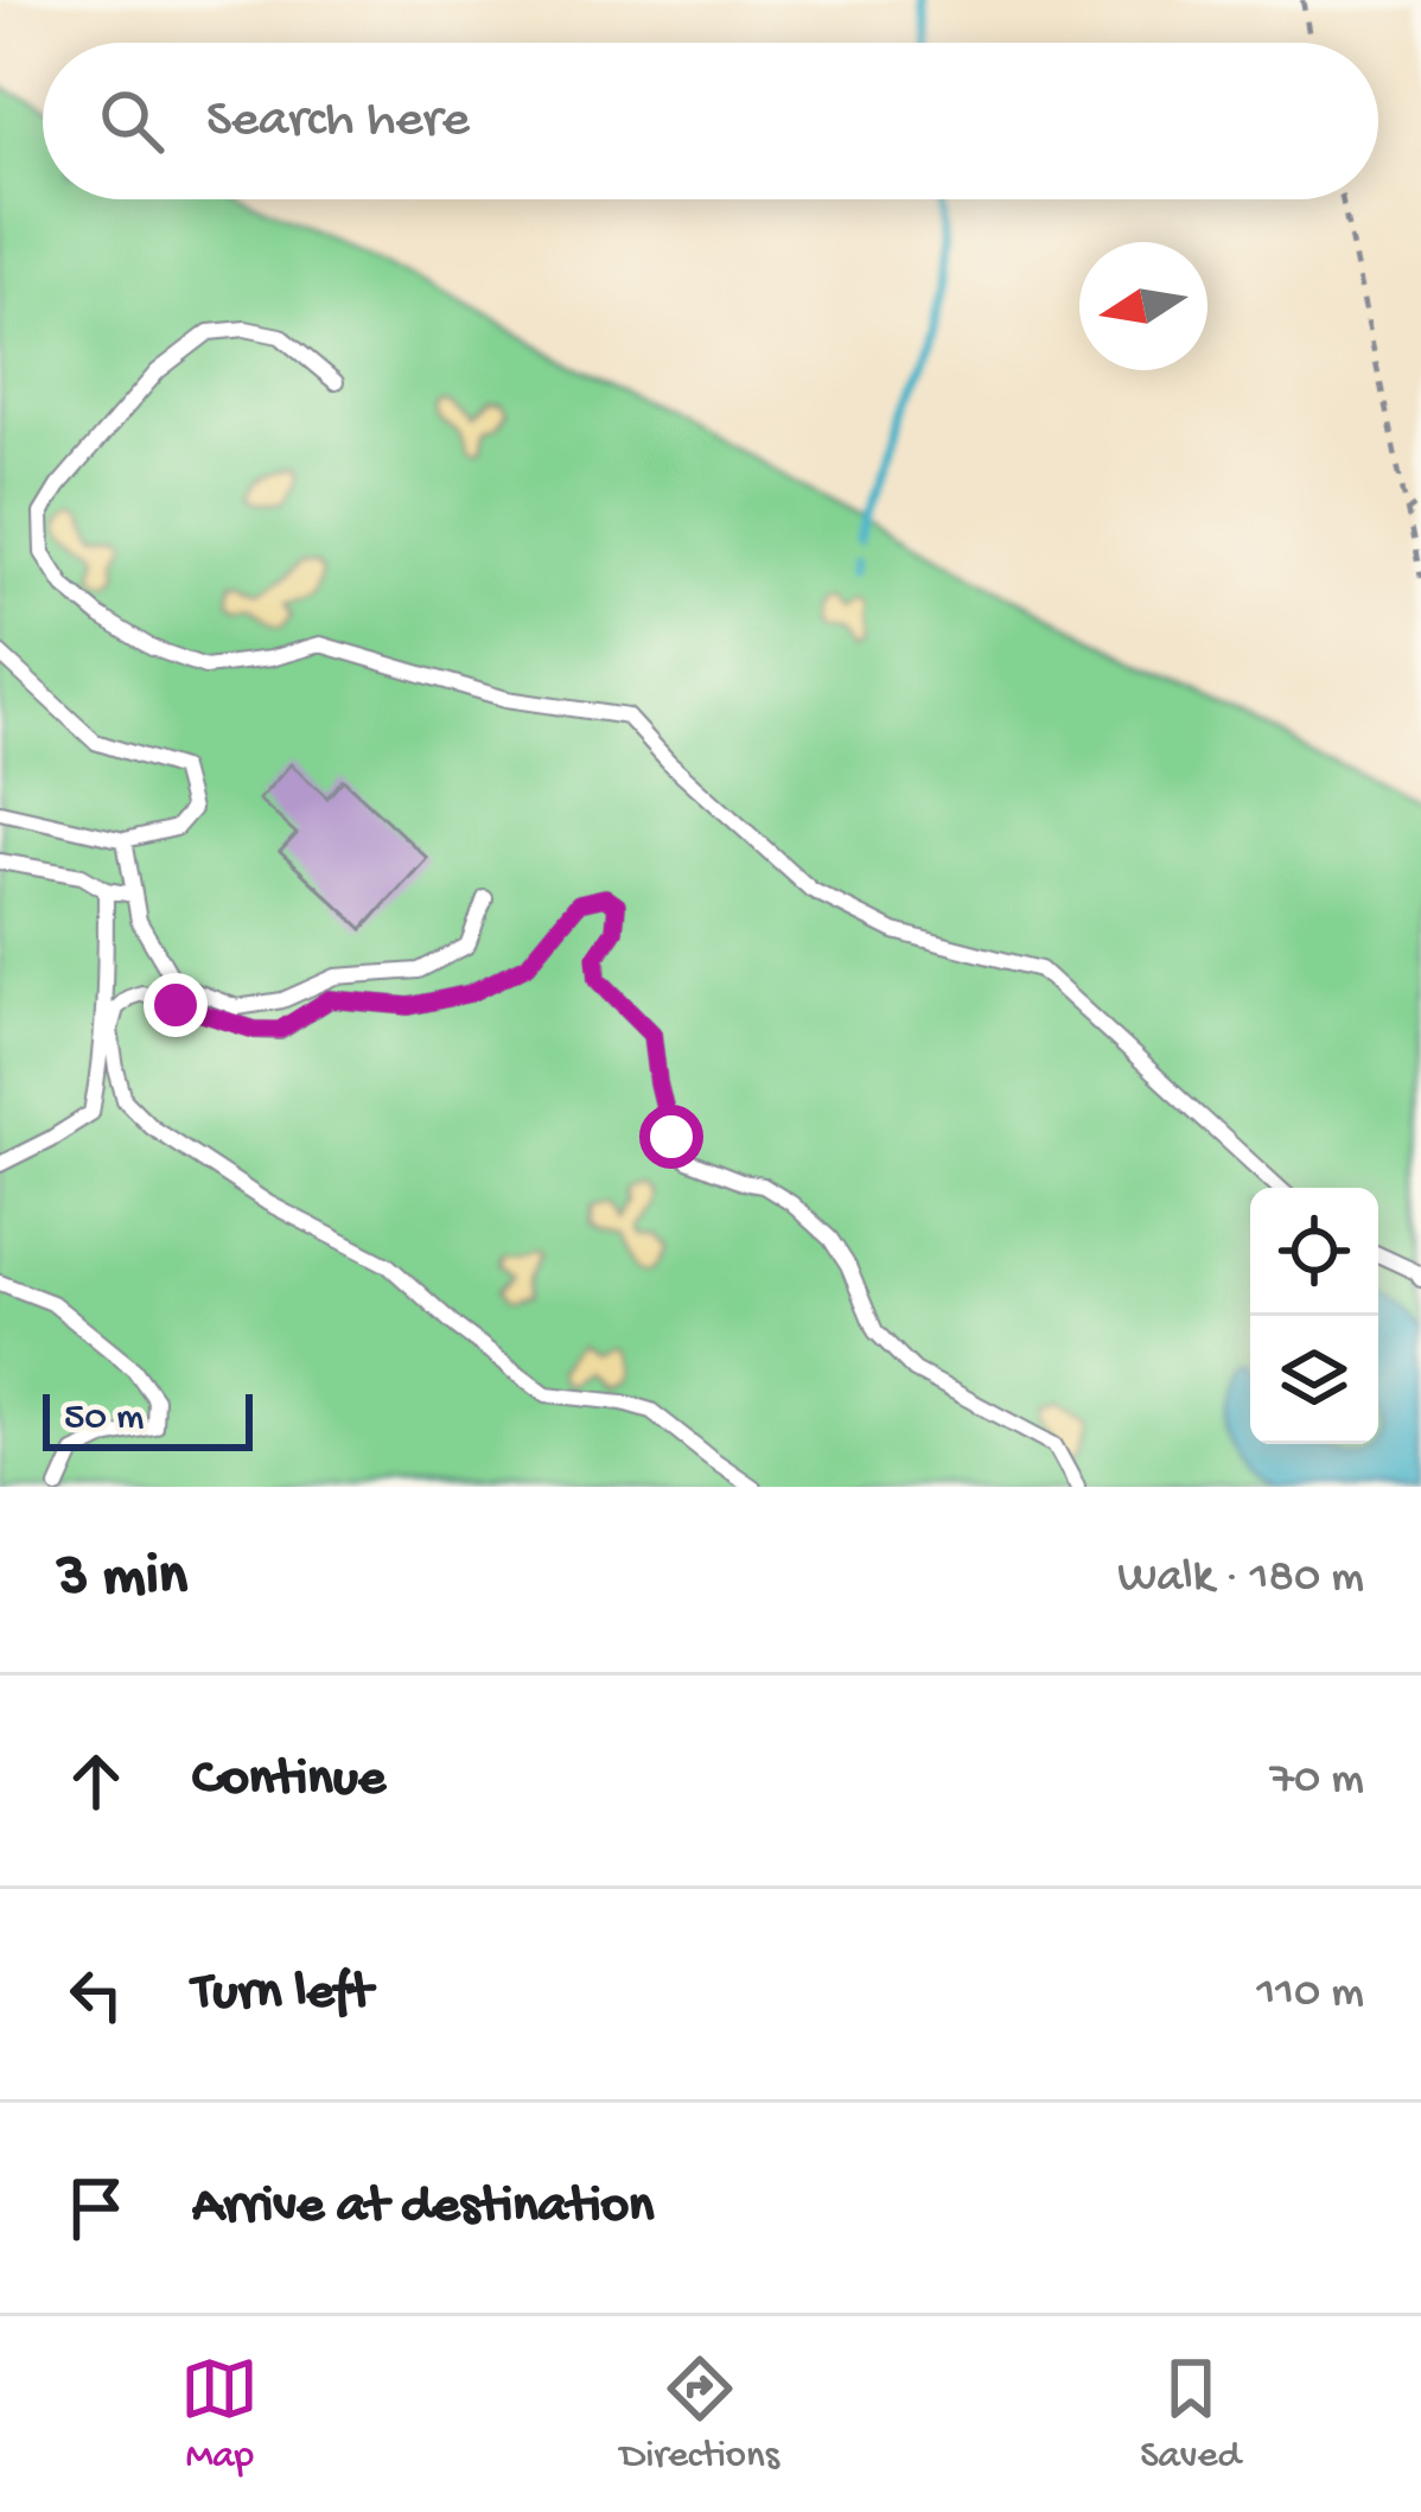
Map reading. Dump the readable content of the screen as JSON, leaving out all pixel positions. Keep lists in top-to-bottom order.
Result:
{
  "scale_bar": "50 m",
  "north": "left",
  "page": {
    "search": "Search here",
    "scale": "50 m",
    "heading": ["3 min", "Walk · 180 m"],
    "list": [
      ["Continue", "70 m"],
      ["Turn left", "110 m"],
      "Arrive at destination"
    ],
    "nav": ["Map", "Directions", "Saved"]
  }
}
